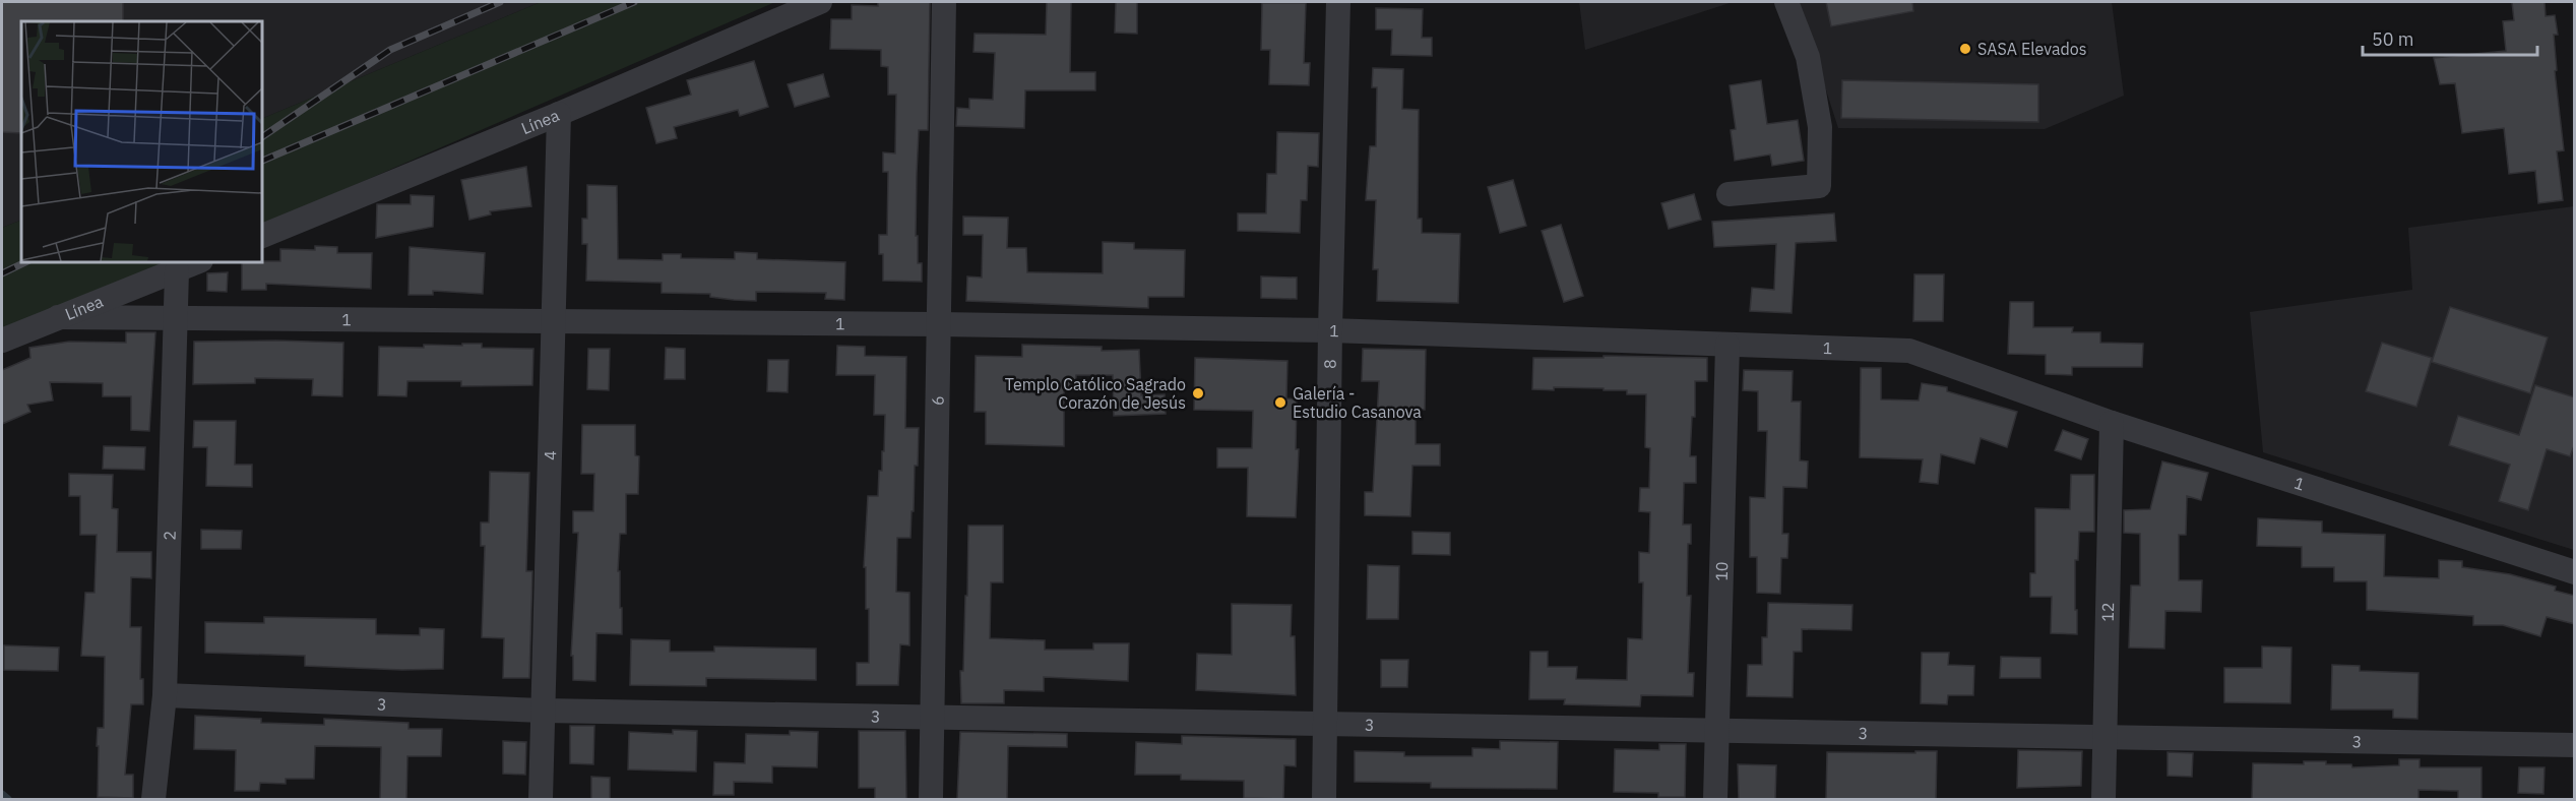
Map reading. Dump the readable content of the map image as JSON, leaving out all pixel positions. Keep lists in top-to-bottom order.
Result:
{
  "streets": {
    "street": [
      "Línea",
      "1",
      "8",
      "6",
      "4",
      "2",
      "10",
      "12",
      "3"
    ]
  },
  "crossings": [
    ["Línea", "1"],
    ["Línea", "4"],
    ["Línea", "2"],
    ["1", "8"],
    ["1", "6"],
    ["1", "4"],
    ["1", "2"],
    ["1", "10"],
    ["1", "12"],
    ["8", "3"],
    ["6", "3"],
    ["4", "3"],
    ["2", "3"],
    ["10", "3"],
    ["12", "3"]
  ],
  "places": ["SASA Elevados", "Templo Católico Sagrado Corazón de Jesús", "Galería - Estudio Casanova"],
  "scale_bar": "50 m"
}
